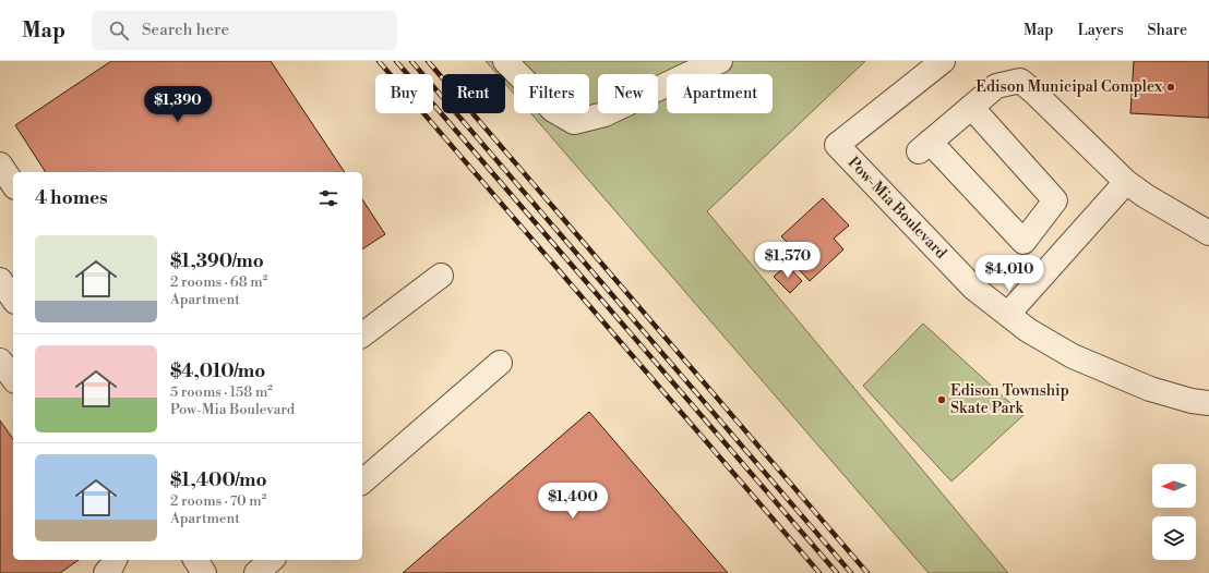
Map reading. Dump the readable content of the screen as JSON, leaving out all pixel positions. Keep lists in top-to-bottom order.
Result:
{
  "streets": {
    "street": ["Pow-Mia Boulevard"]
  },
  "places": ["Edison Municipal Complex", "Edison Township Skate Park"],
  "north": "left",
  "page": {
    "header": "Map",
    "search": "Search here",
    "nav": ["Map", "Layers", "Share"],
    "chip": [
      "Buy",
      "Rent",
      "Filters",
      "New",
      "Apartment"
    ],
    "price": [
      "$1,390",
      "$1,570",
      "$4,010",
      "$1,400"
    ],
    "heading": "4 homes",
    "list": [
      {
        "name": "$1,390/mo",
        "note": "2 rooms · 68 m² · Apartment"
      },
      {
        "name": "$4,010/mo",
        "note": "5 rooms · 158 m² · Pow-Mia Boulevard"
      },
      {
        "name": "$1,400/mo",
        "note": "2 rooms · 70 m² · Apartment"
      }
    ]
  }
}
